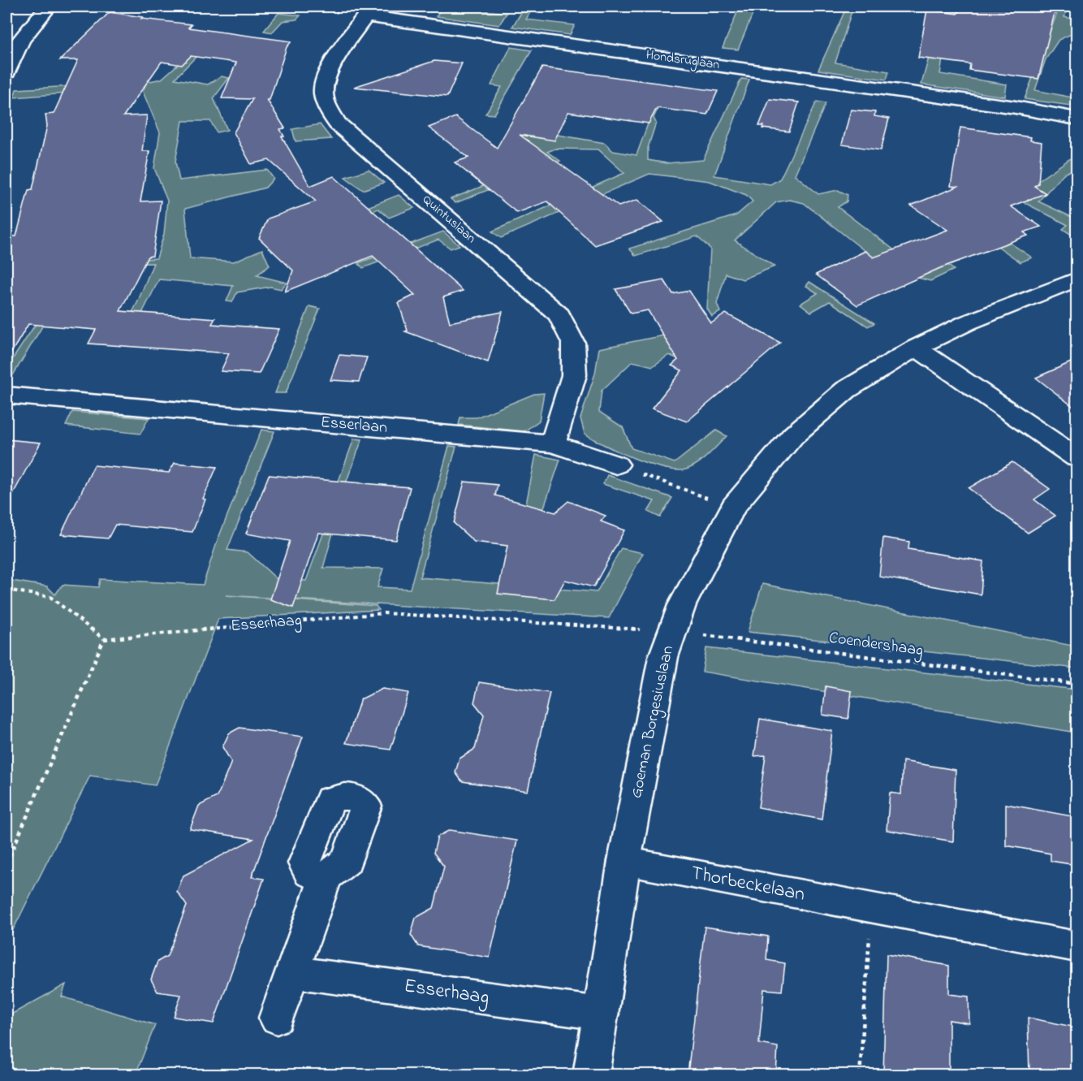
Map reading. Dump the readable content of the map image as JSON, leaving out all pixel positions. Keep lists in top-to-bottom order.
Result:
{
  "streets": {
    "street": [
      "Hondsruglaan",
      "Quintuslaan",
      "Esserlaan",
      "Esserhaag",
      "Goeman Borgesiuslaan",
      "Thorbeckelaan"
    ],
    "path": ["Coendershaag"]
  },
  "crossings": [
    ["Hondsruglaan", "Quintuslaan"],
    ["Quintuslaan", "Esserlaan"],
    ["Esserhaag", "Coendershaag"],
    ["Esserhaag", "Goeman Borgesiuslaan"],
    ["Coendershaag", "Goeman Borgesiuslaan"],
    ["Goeman Borgesiuslaan", "Thorbeckelaan"]
  ]
}
